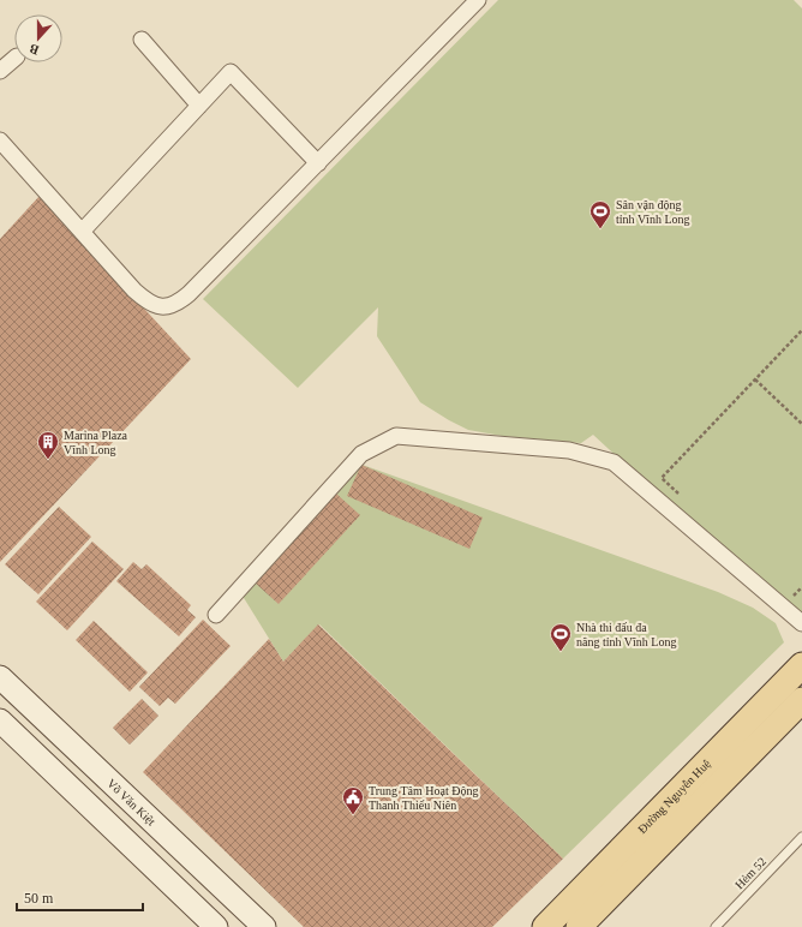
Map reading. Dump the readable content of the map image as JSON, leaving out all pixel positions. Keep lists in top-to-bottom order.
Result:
{
  "streets": {
    "main road": ["Đường Nguyễn Huệ", "Võ Văn Kiệt"],
    "lane": ["Hẻm 52"]
  },
  "places": {
    "sports": ["Sân vận động tỉnh Vĩnh Long", "Nhà thi đấu đa năng tỉnh Vĩnh Long"],
    "building": ["Marina Plaza Vĩnh Long"],
    "public building": ["Trung Tâm Hoạt Động Thanh Thiếu Niên"]
  },
  "scale_bar": "50 m",
  "north": "bottom"
}
